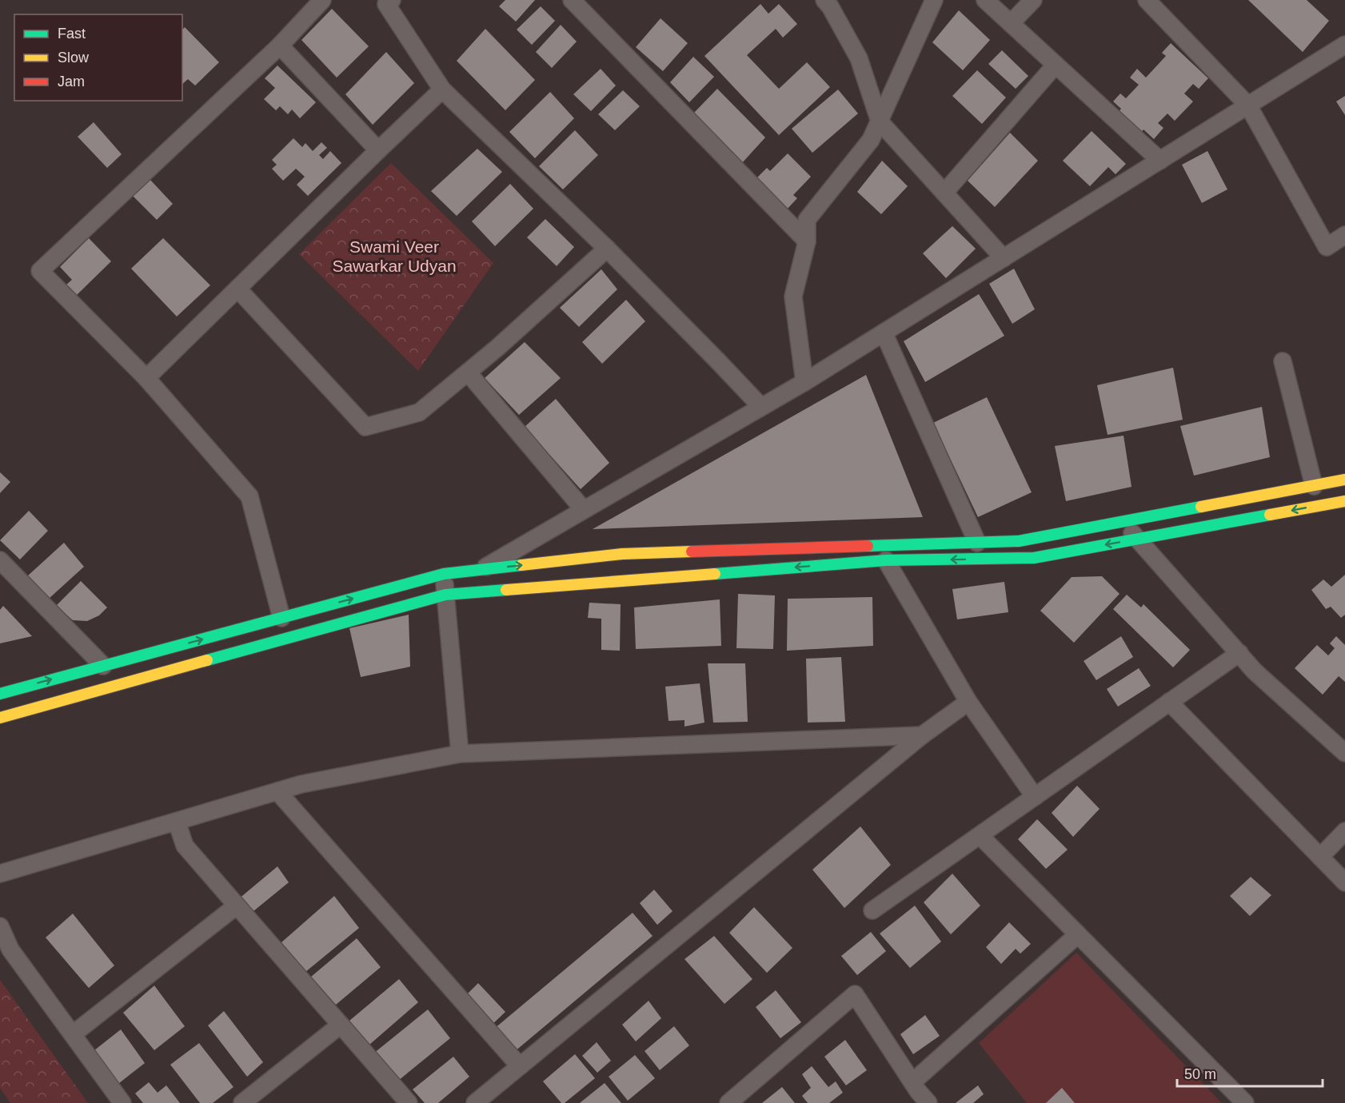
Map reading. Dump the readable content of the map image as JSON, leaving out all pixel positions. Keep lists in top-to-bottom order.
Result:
{
  "parks": ["Swami Veer Sawarkar Udyan"],
  "legend": ["Fast", "Slow", "Jam"],
  "scale_bar": "50 m"
}
